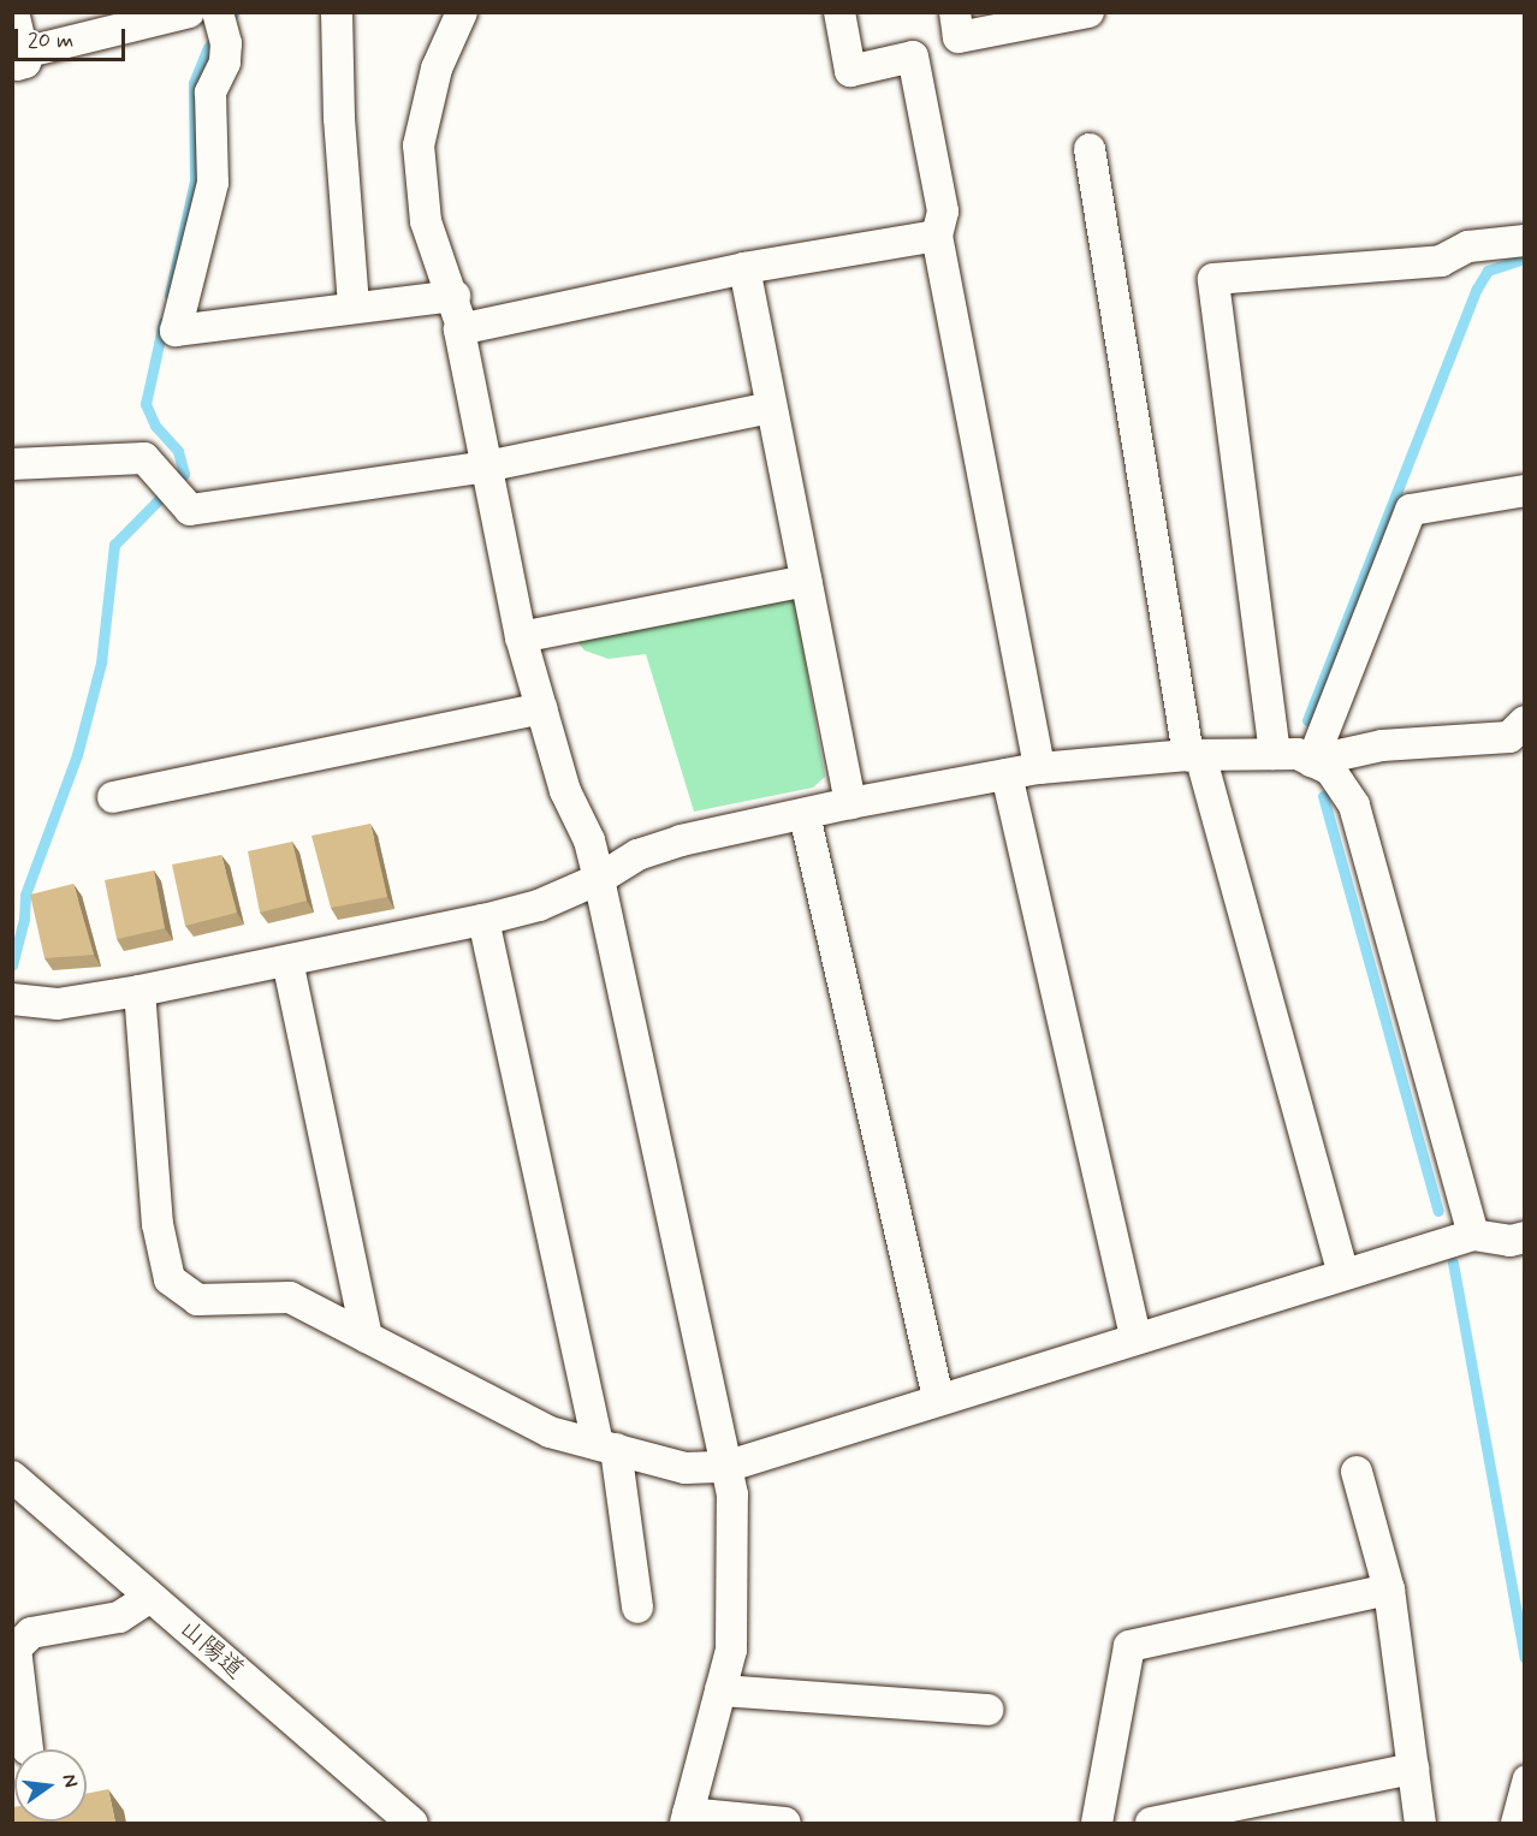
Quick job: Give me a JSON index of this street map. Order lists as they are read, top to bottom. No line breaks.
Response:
{"streets":{"street":["山陽道"]},"scale_bar":"20 m","north":"right"}
